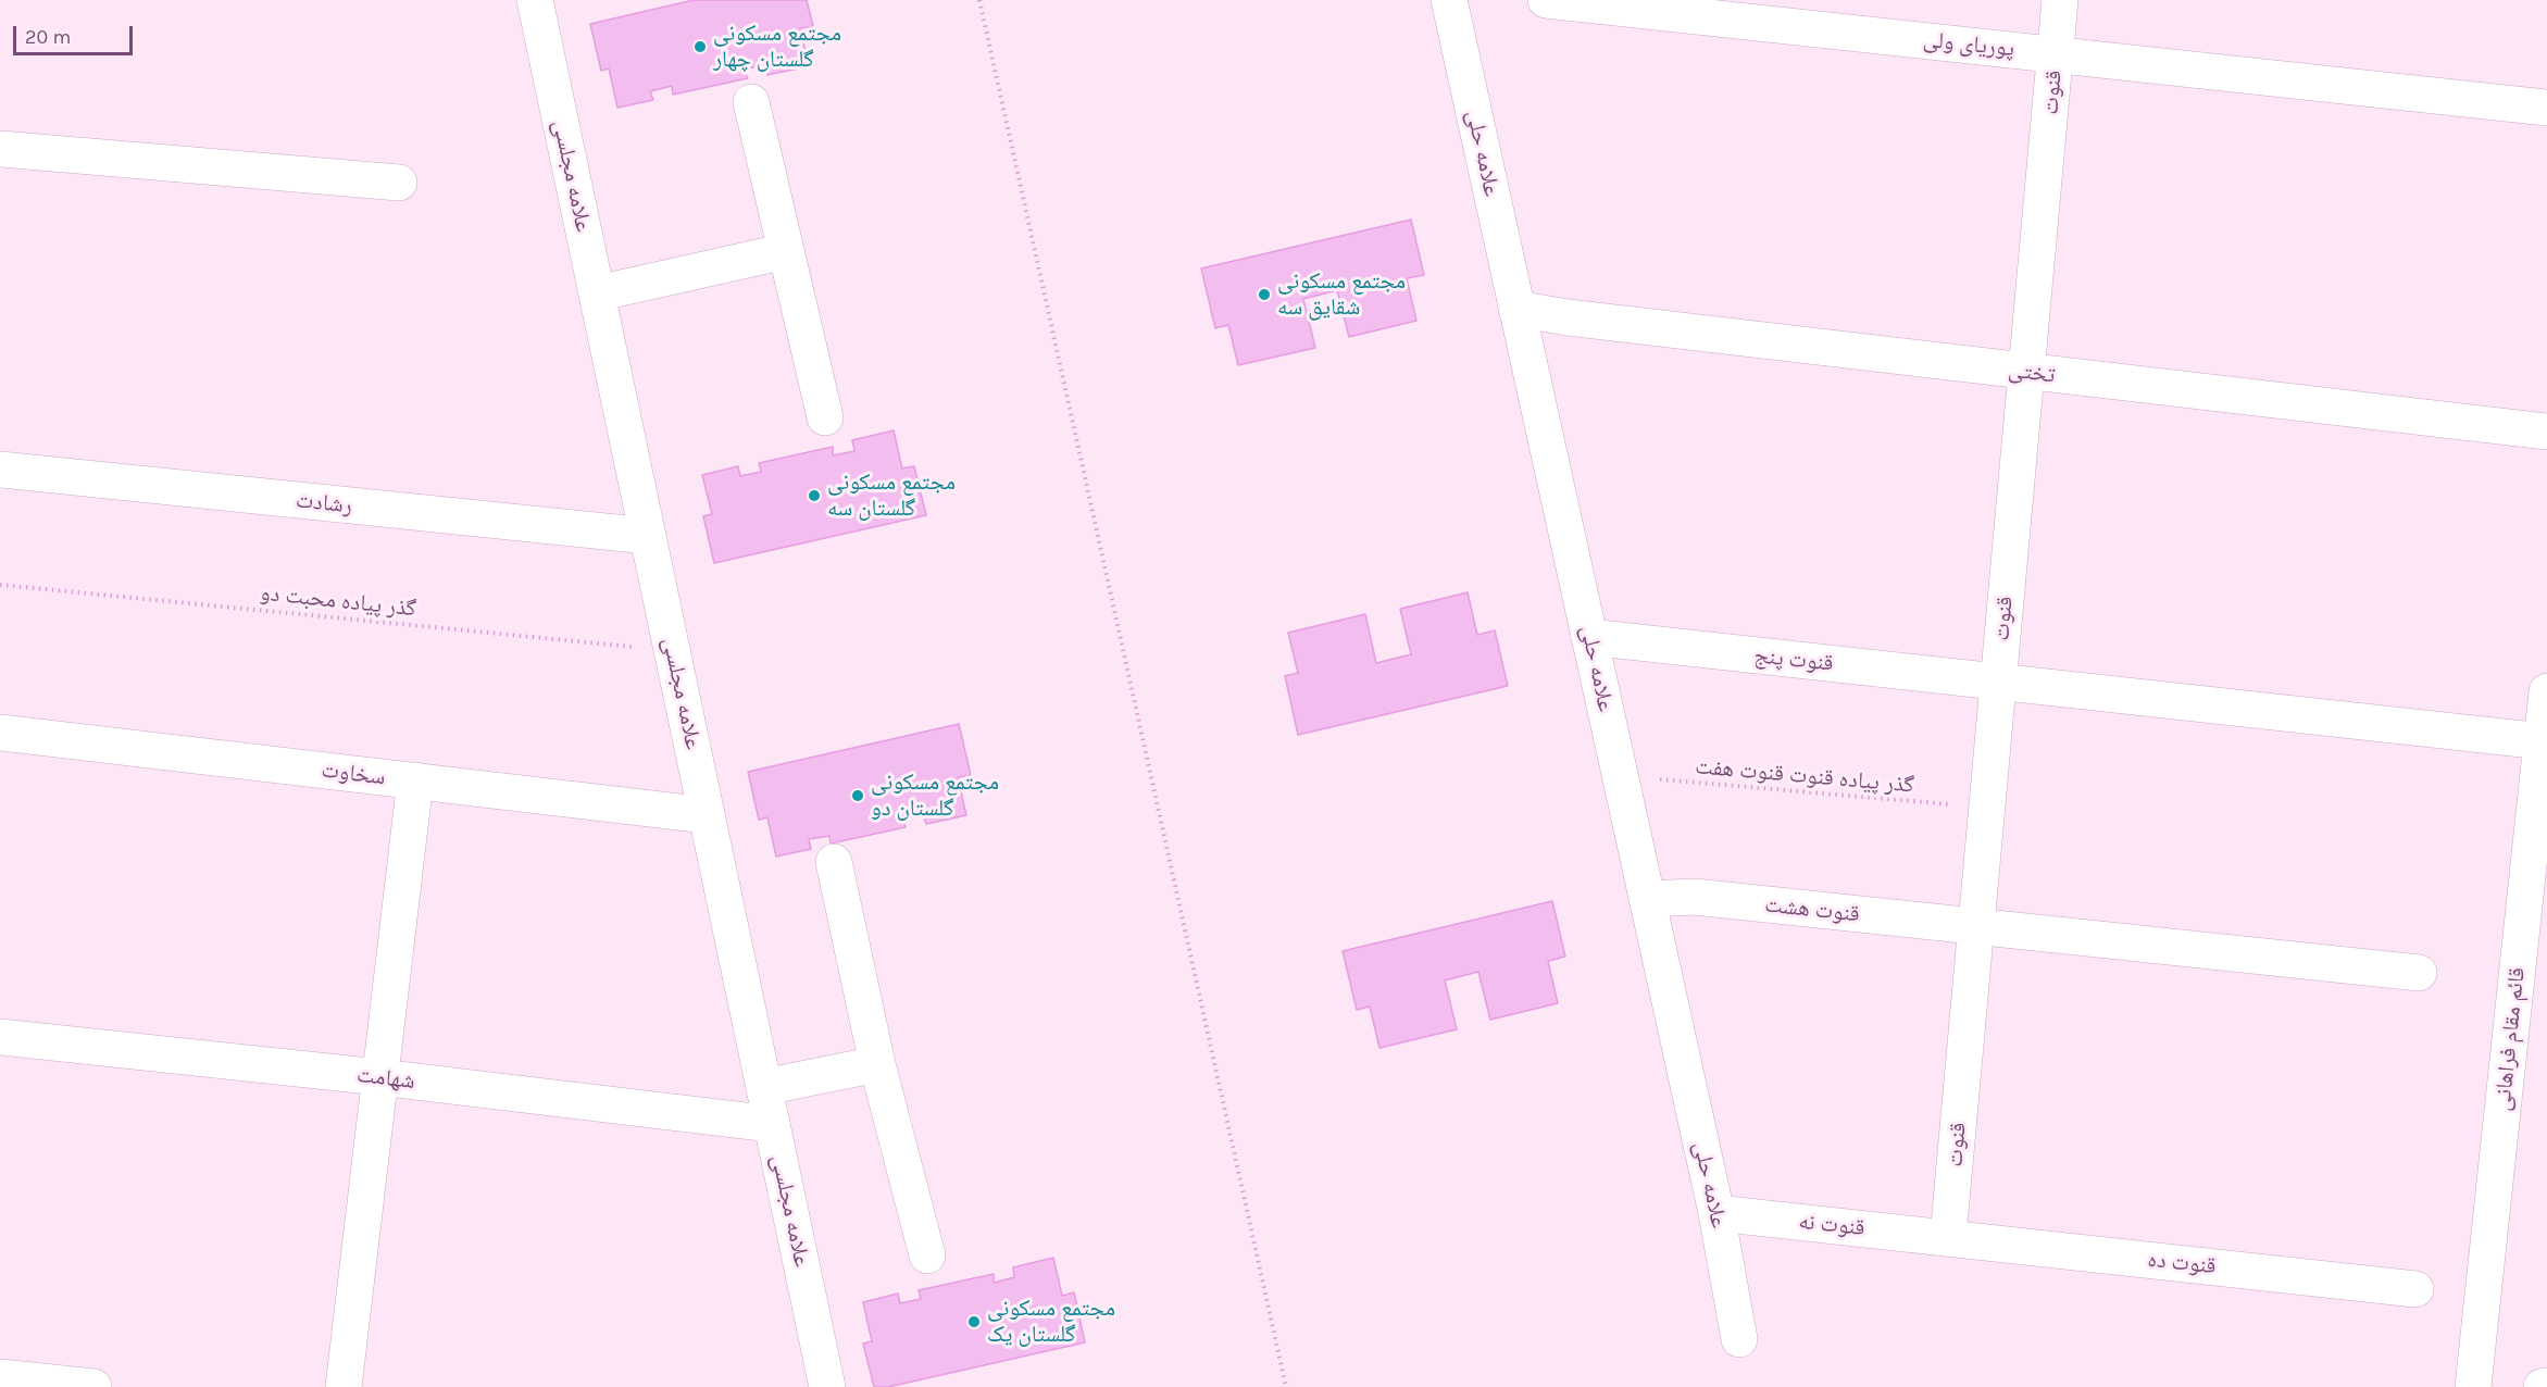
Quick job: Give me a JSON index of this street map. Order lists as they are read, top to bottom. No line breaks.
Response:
{"streets":{"street":["پوریای ولی","قنوت","علامه حلی","علامه مجلسی","تختی","رشادت","قنوت پنج","سخاوت","قنوت هشت","قائم مقام فراهانی","شهامت","قنوت نه","قنوت ده"],"path":["گذر پیاده محبت دو","گذر پیاده قنوت قنوت هفت"]},"crossings":[["پوریای ولی","قنوت"],["قنوت","تختی"],["قنوت","قنوت پنج"],["قنوت","گذر پیاده قنوت قنوت هفت"],["قنوت","قنوت هشت"],["قنوت","قنوت نه"],["قنوت","قنوت ده"],["علامه حلی","تختی"],["علامه حلی","قنوت پنج"],["علامه حلی","گذر پیاده قنوت قنوت هفت"],["علامه حلی","قنوت هشت"],["علامه حلی","قنوت نه"],["علامه مجلسی","رشادت"],["علامه مجلسی","گذر پیاده محبت دو"],["علامه مجلسی","سخاوت"],["علامه مجلسی","شهامت"],["قنوت پنج","قائم مقام فراهانی"],["قنوت نه","قنوت ده"]],"places":["مجتمع مسکونی گلستان چهار","مجتمع مسکونی شقایق سه","مجتمع مسکونی گلستان سه","مجتمع مسکونی گلستان دو","مجتمع مسکونی گلستان یک"],"scale_bar":"20 m"}
